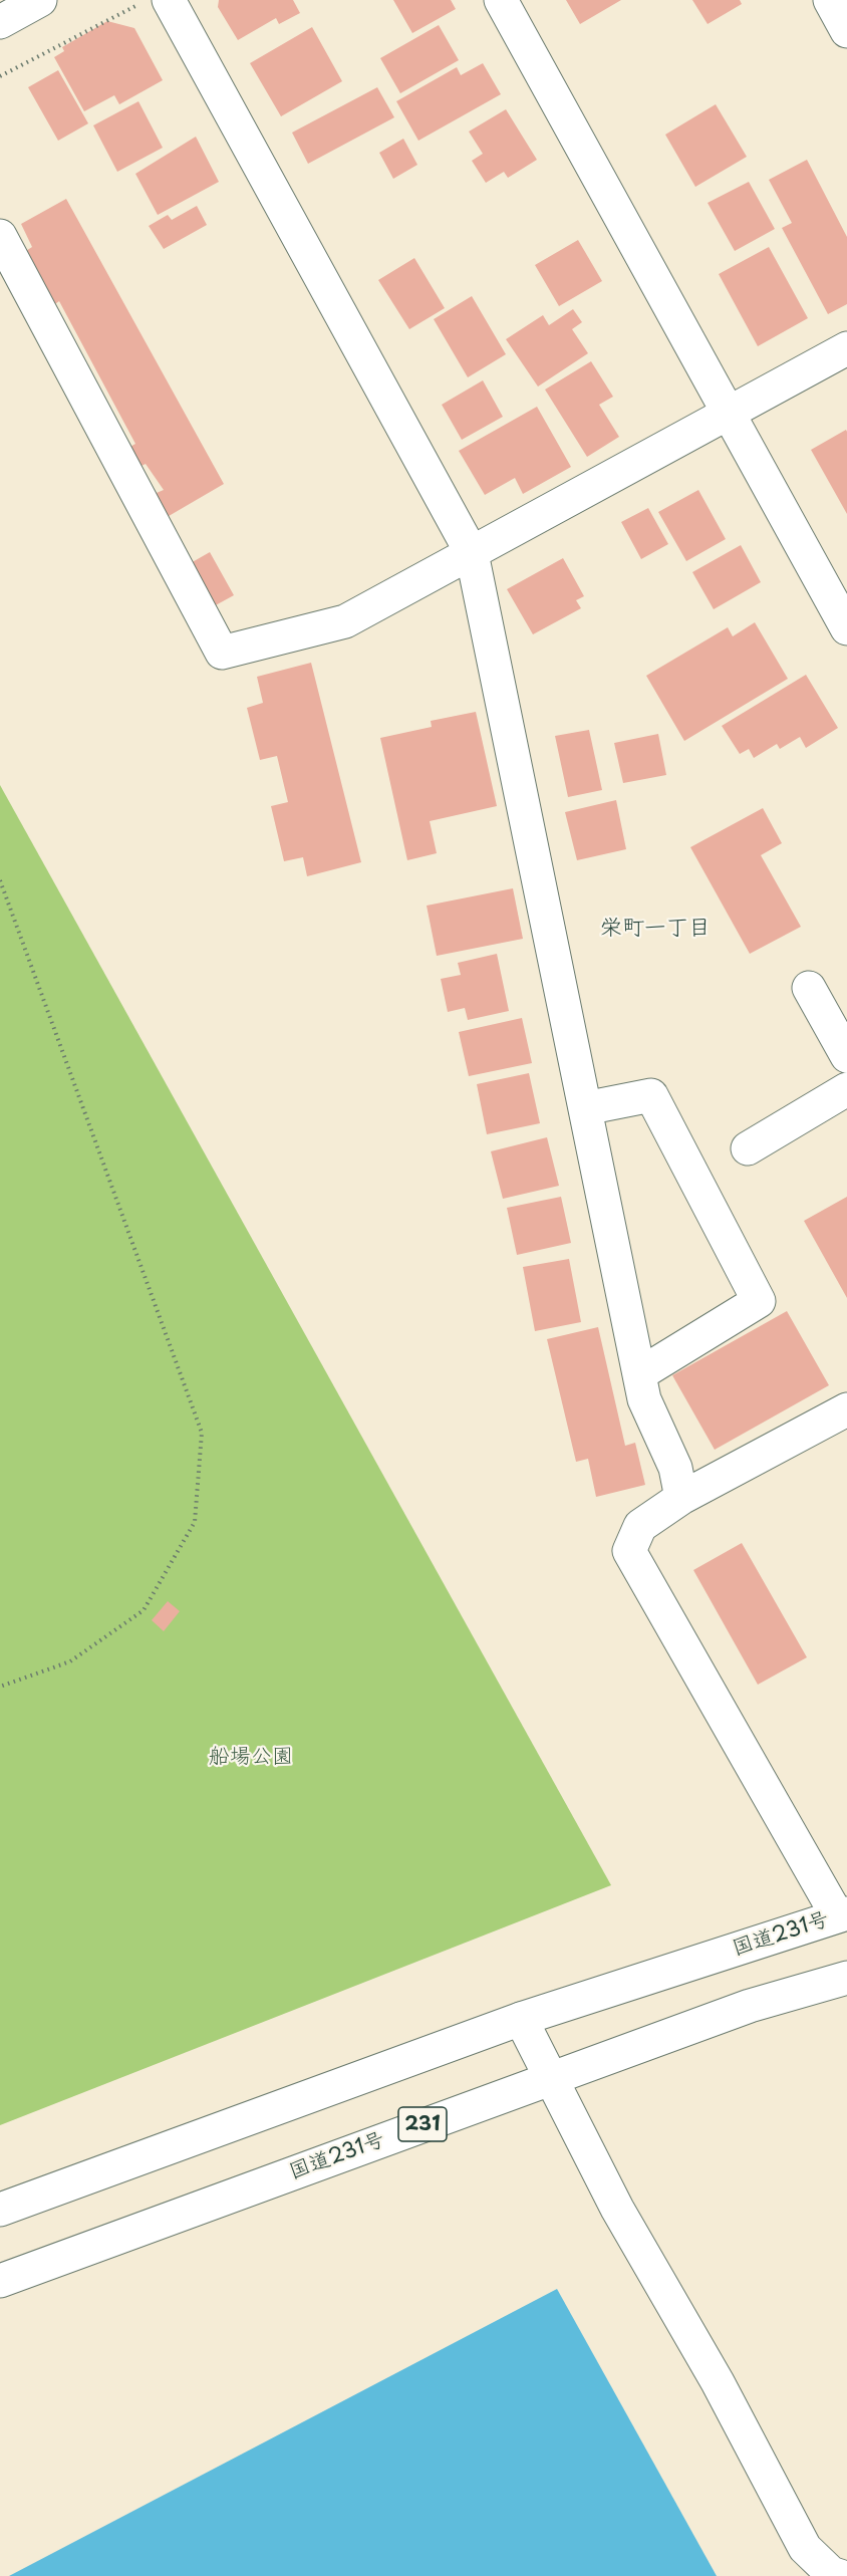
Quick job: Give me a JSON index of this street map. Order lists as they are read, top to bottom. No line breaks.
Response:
{"streets":{"main road":["国道231号","231"]},"districts":["栄町一丁目"],"parks":["船場公園"]}
